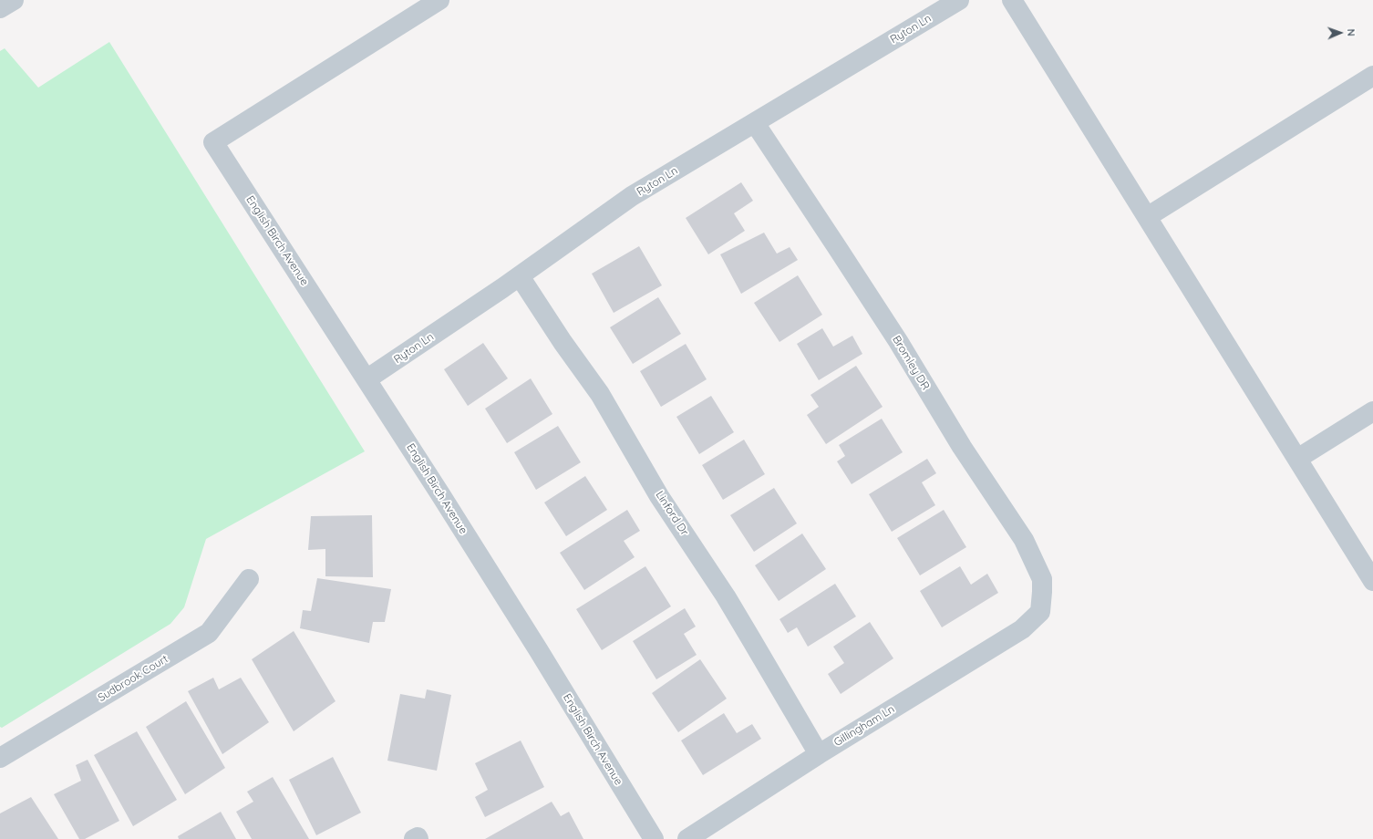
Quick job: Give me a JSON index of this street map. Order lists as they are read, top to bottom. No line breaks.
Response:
{"streets":{"street":["Ryton Ln","English Birch Avenue","Bromley DR","Linford Dr","Sudbrook Court","Gillingham Ln"]},"crossings":[["Ryton Ln","English Birch Avenue"],["Ryton Ln","Bromley DR"],["Ryton Ln","Linford Dr"],["Bromley DR","Gillingham Ln"],["Linford Dr","Gillingham Ln"]],"north":"right"}
